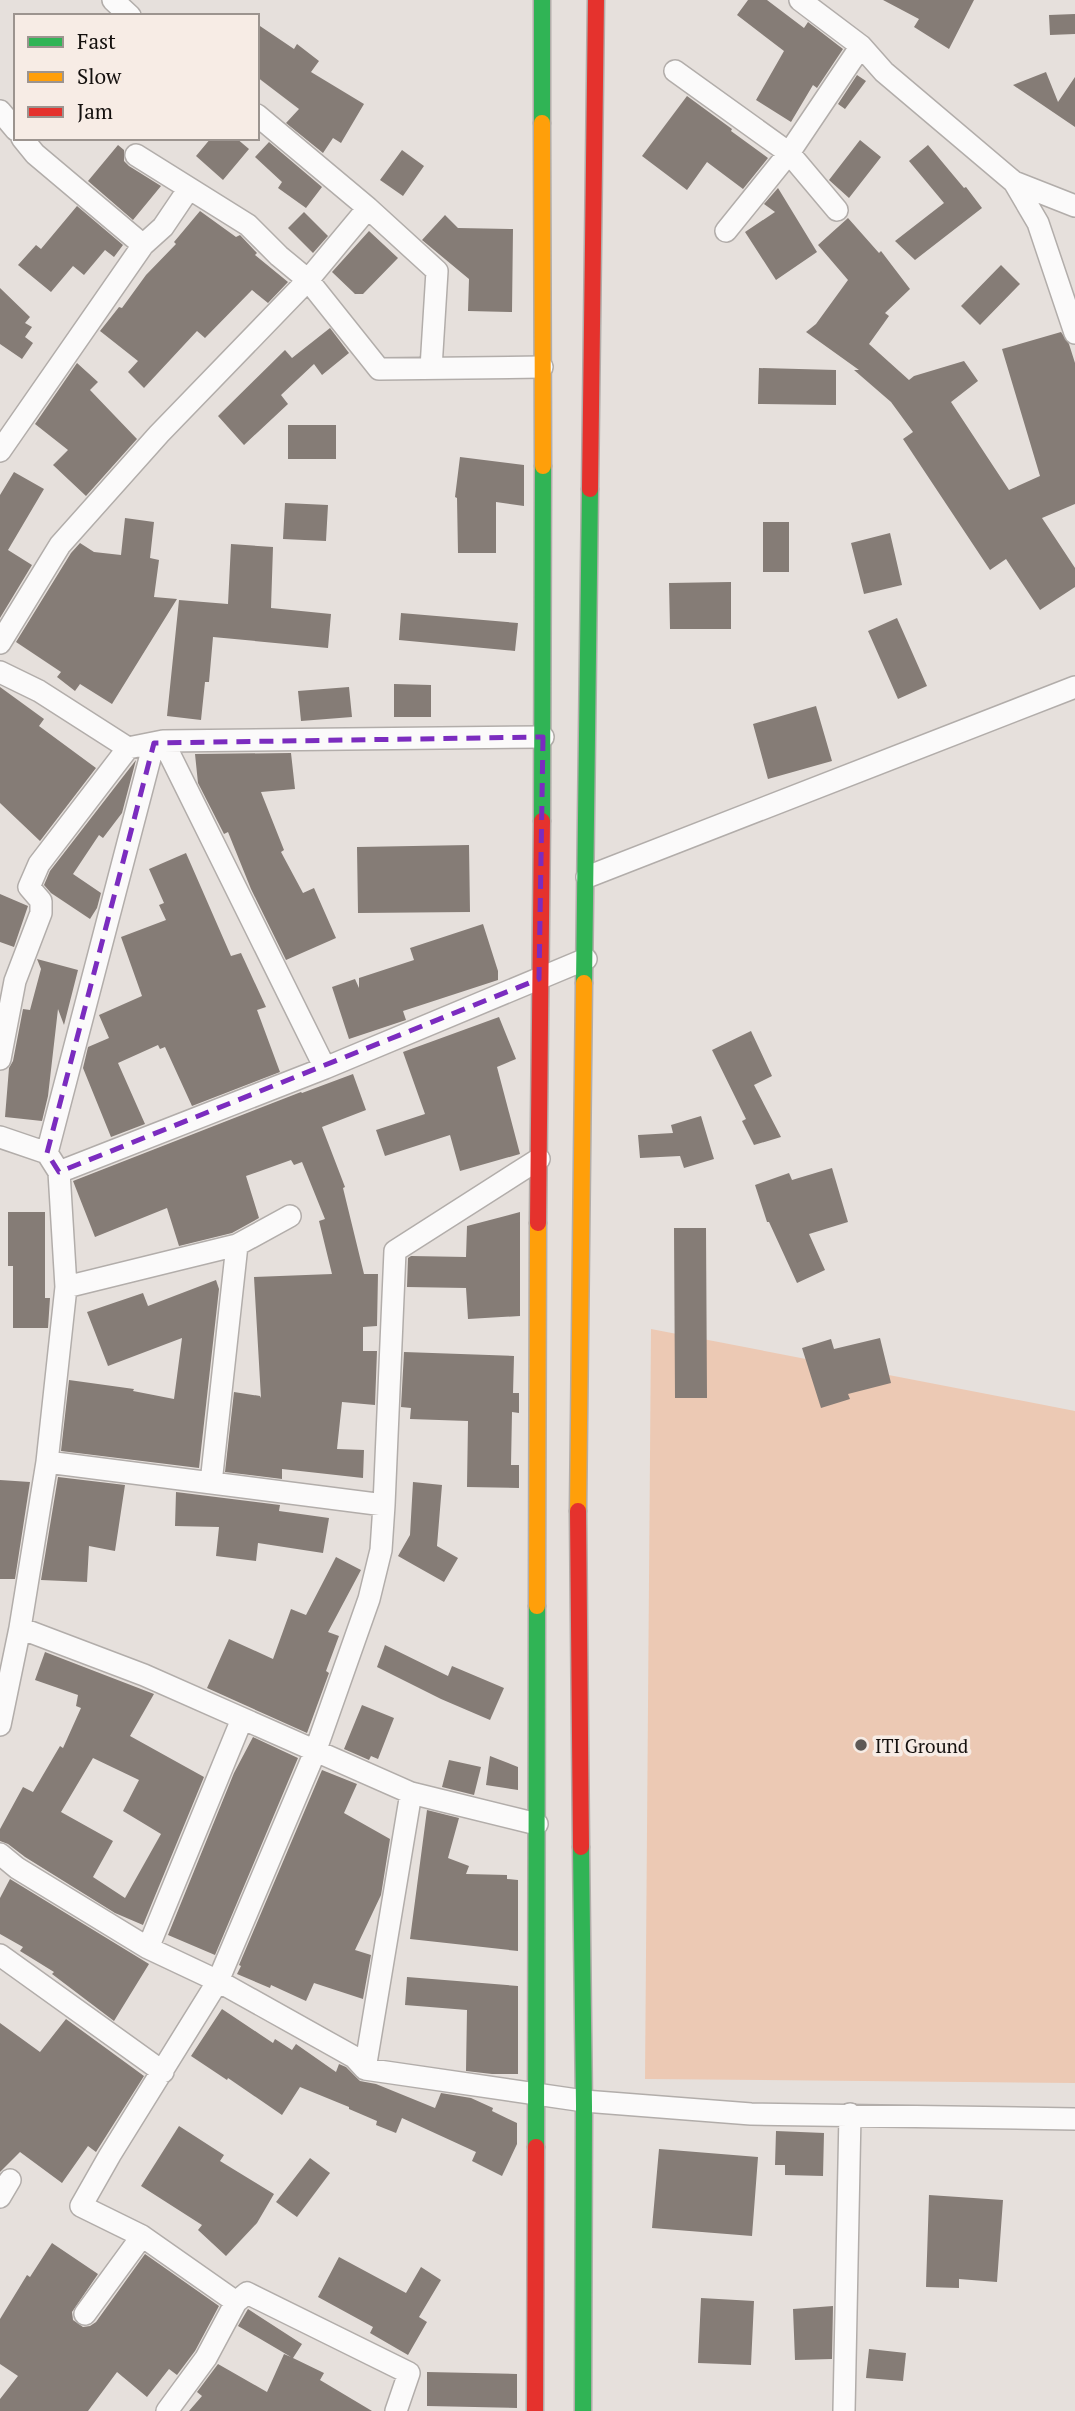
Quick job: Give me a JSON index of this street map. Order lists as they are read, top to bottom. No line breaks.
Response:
{"places":["ITI Ground"],"legend":["Fast","Slow","Jam"]}
